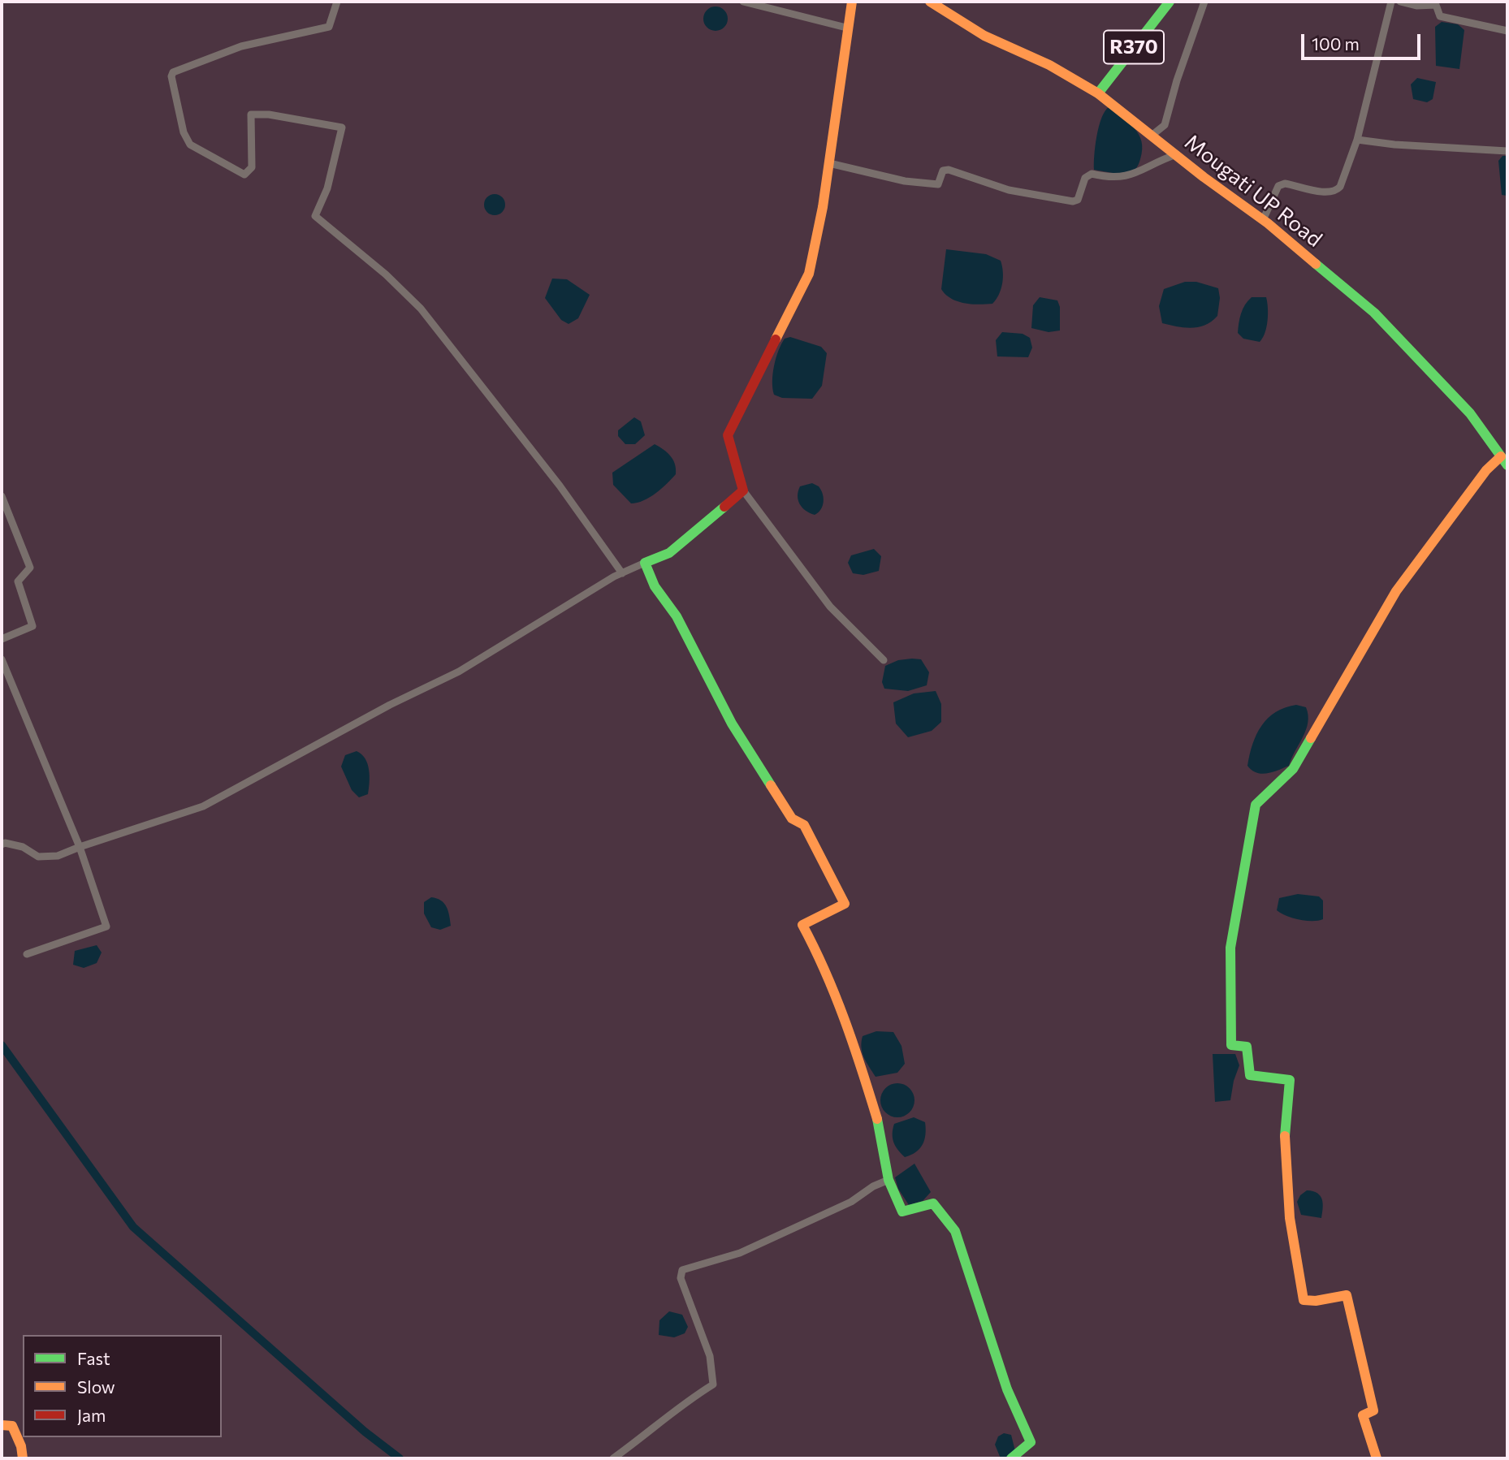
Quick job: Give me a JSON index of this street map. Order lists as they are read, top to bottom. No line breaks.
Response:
{"streets":{"street":["R370","Mougati UP Road"]},"crossings":[["R370","Mougati UP Road"]],"legend":["Fast","Slow","Jam"],"scale_bar":"100 m"}
